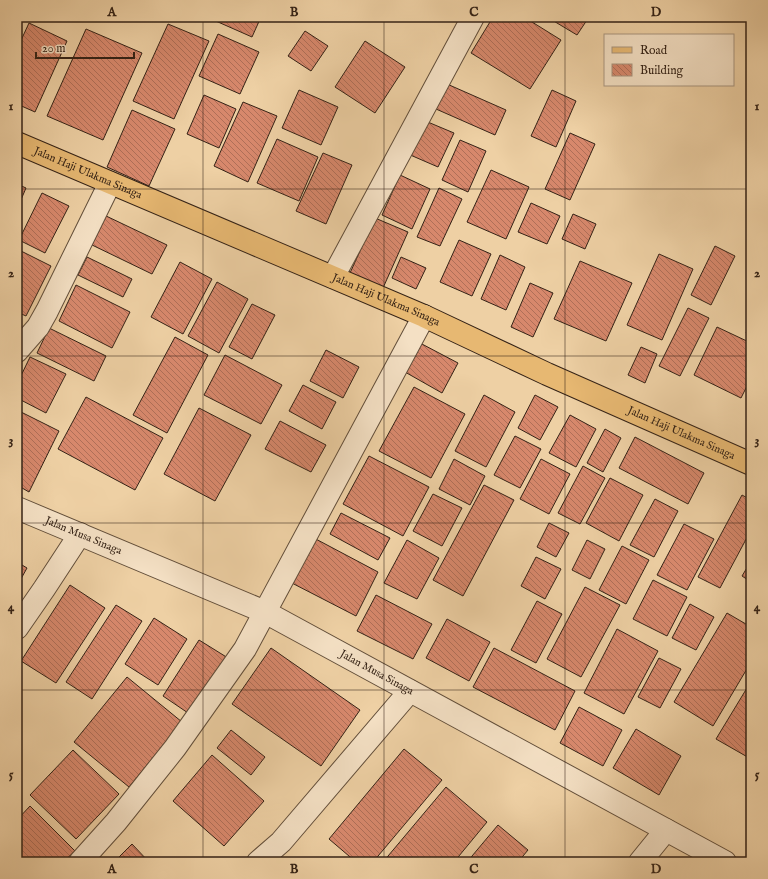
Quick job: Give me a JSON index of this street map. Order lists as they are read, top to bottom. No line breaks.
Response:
{"streets":{"main road":["Jalan Haji Ulakma Sinaga"],"street":["Jalan Musa Sinaga"]},"legend":["Road","Building"],"scale_bar":"20 m","grid":{"columns":["A","B","C","D"],"rows":["1","2","3","4","5"]}}
